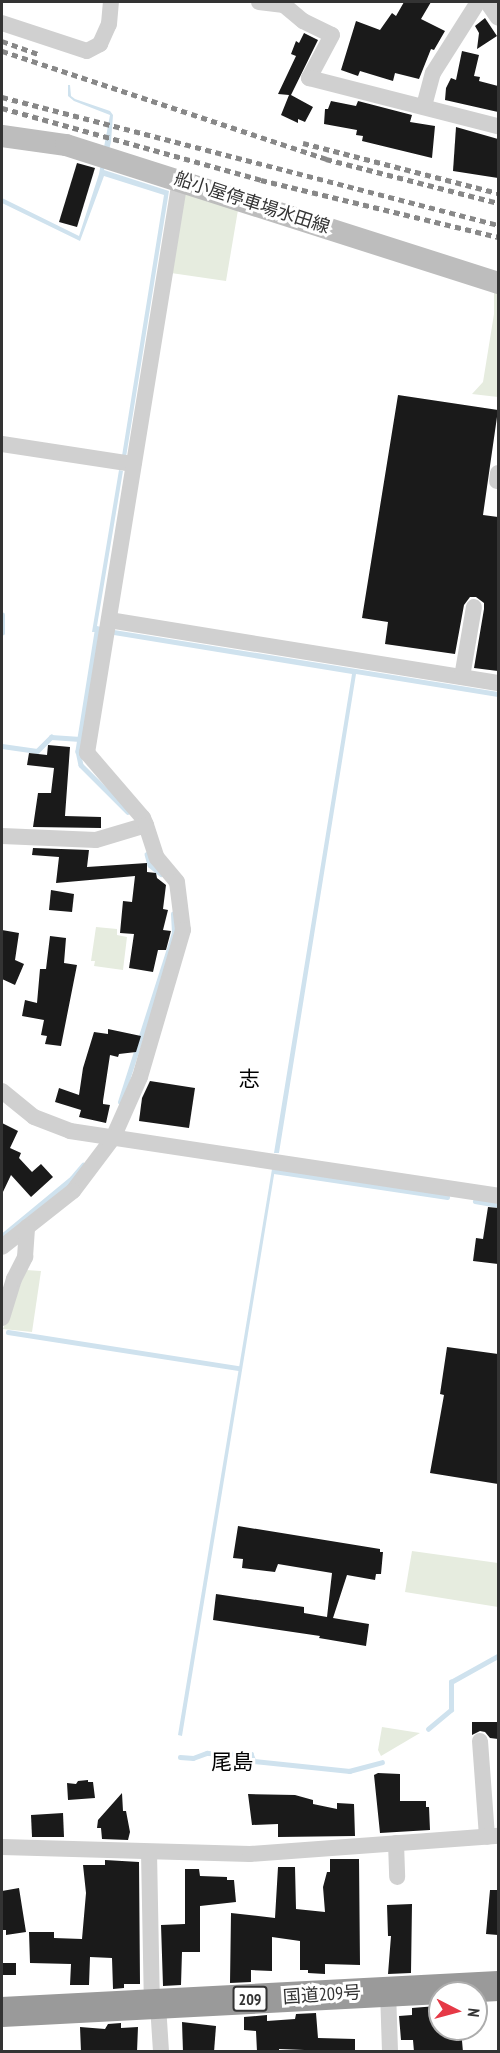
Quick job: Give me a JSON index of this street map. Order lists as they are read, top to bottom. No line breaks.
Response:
{"streets":{"highway":["国道209号","209"],"main road":["船小屋停車場水田線"]},"districts":["志","尾島"],"north":"right"}
